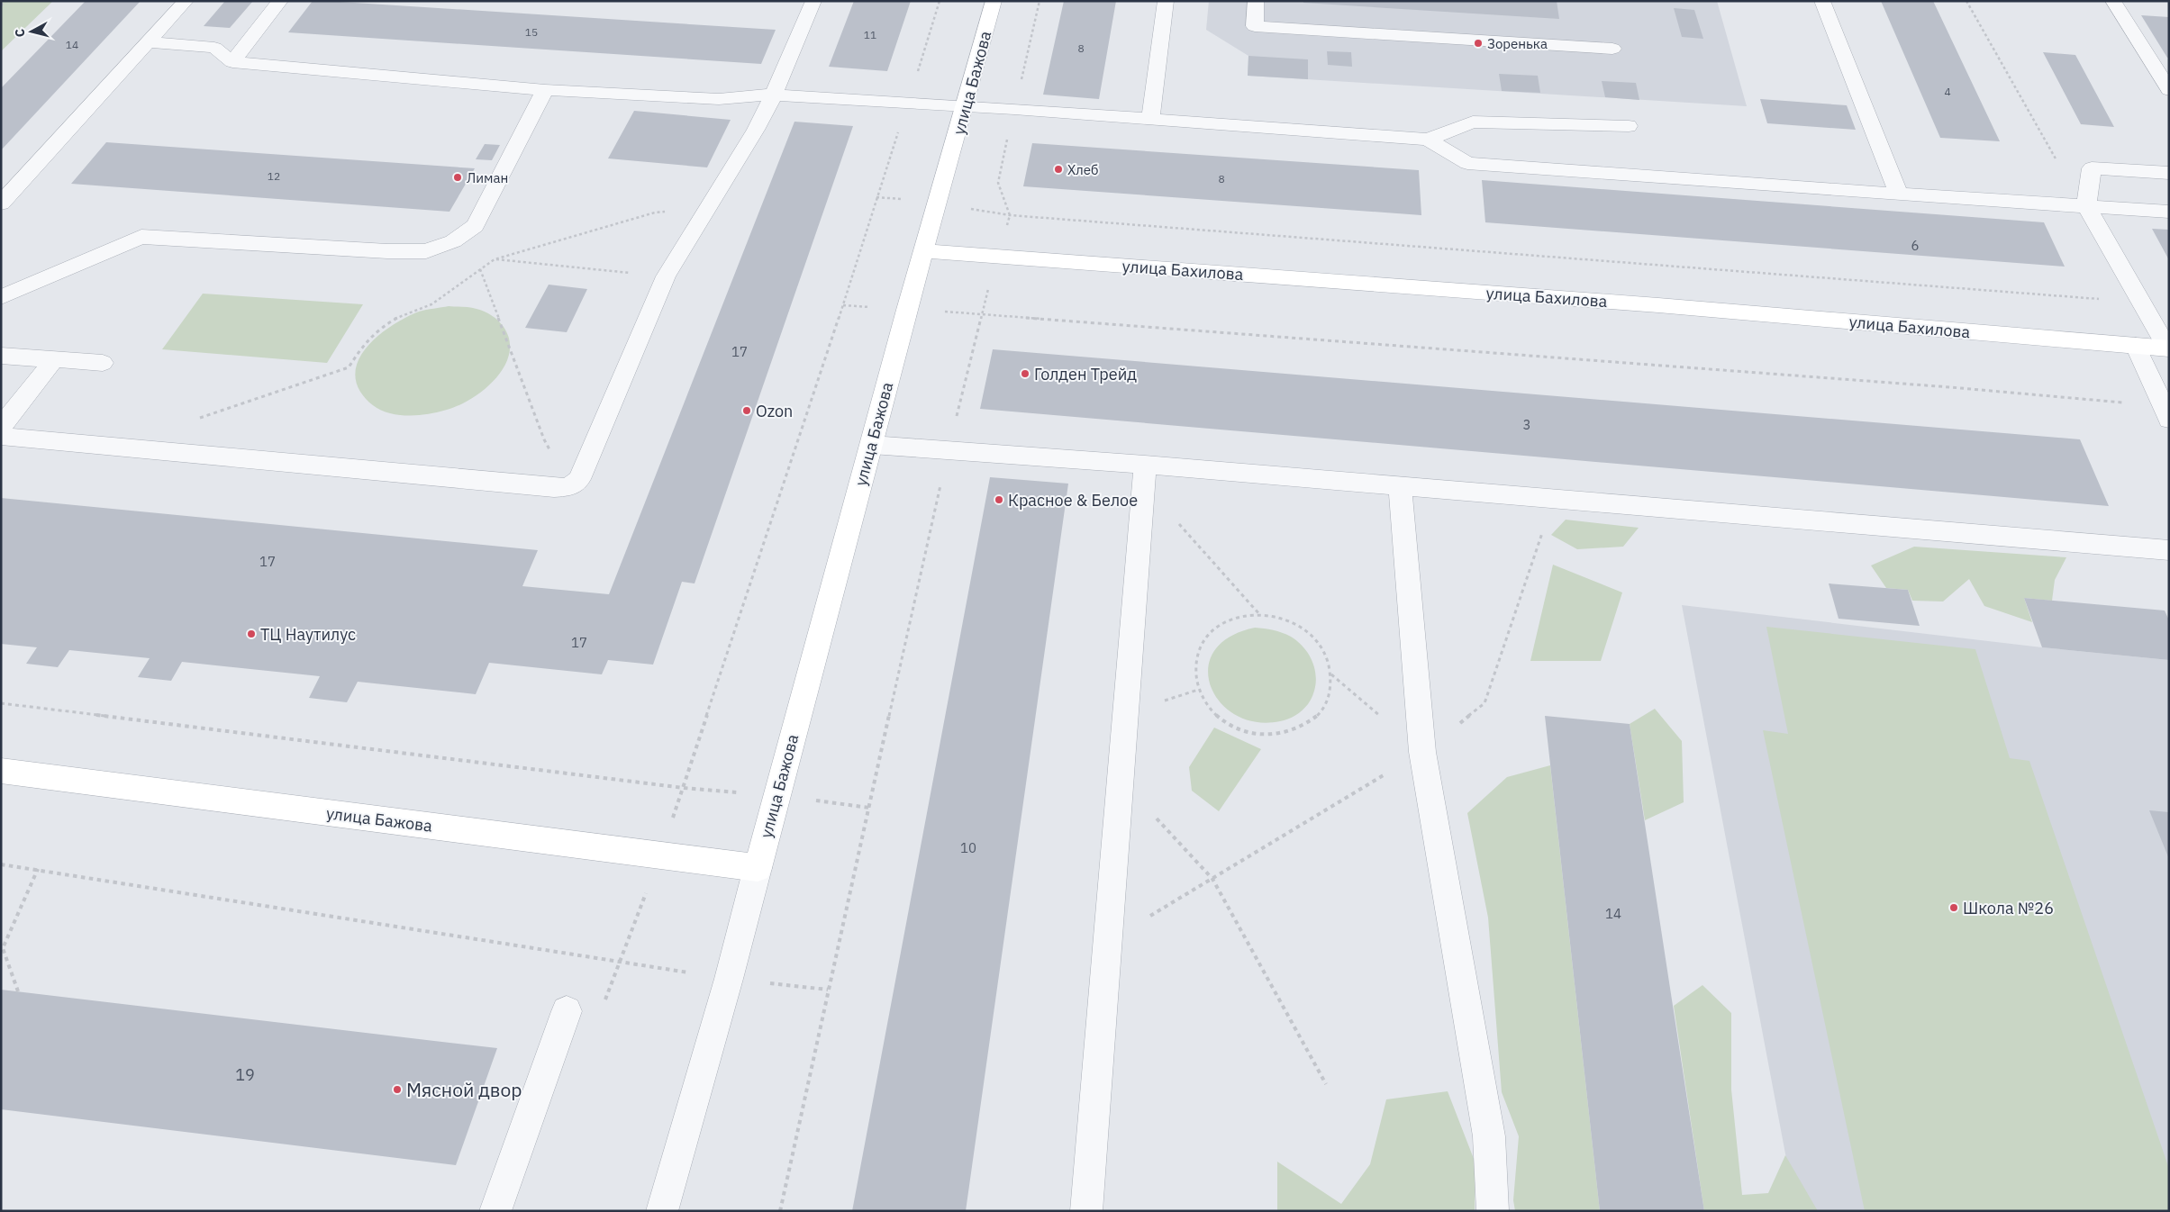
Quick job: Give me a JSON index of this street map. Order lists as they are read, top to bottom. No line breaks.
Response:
{"streets":{"street":["улица Бажова","улица Бахилова"]},"crossings":[["улица Бажова","улица Бахилова"]],"places":["Зоренька","Хлеб","Лиман","Голден Трейд","Ozon","Красное & Белое","ТЦ Наутилус","Школа №26","Мясной двор"],"house_numbers":["15","11","14","8","4","12","8","6","17","3","17","17","10","14","19"],"north":"left"}
